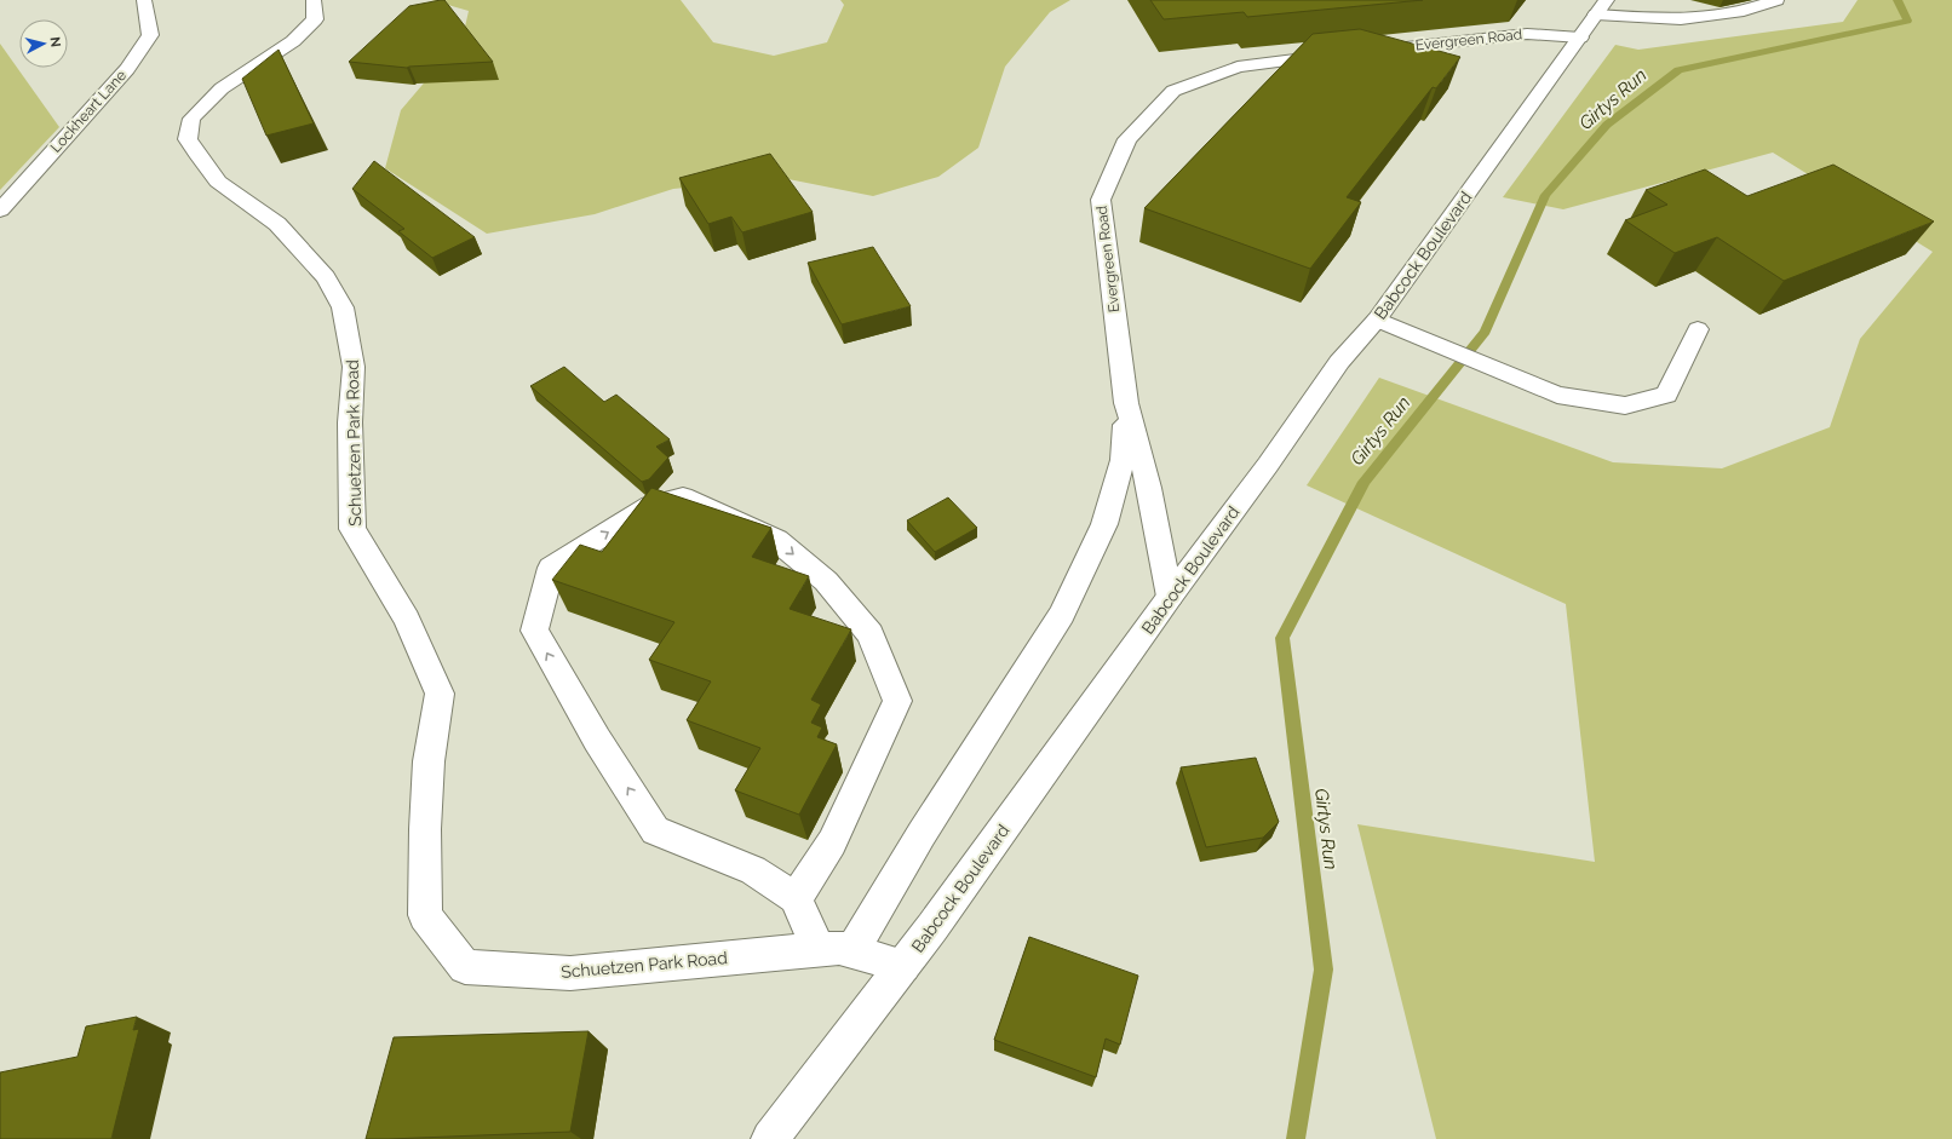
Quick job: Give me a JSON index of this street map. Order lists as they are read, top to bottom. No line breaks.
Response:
{"streets":{"street":["Evergreen Road","Lockheart Lane","Babcock Boulevard","Schuetzen Park Road"]},"crossings":[["Evergreen Road","Babcock Boulevard"],["Babcock Boulevard","Schuetzen Park Road"]],"water":["Girtys Run"],"north":"right"}
